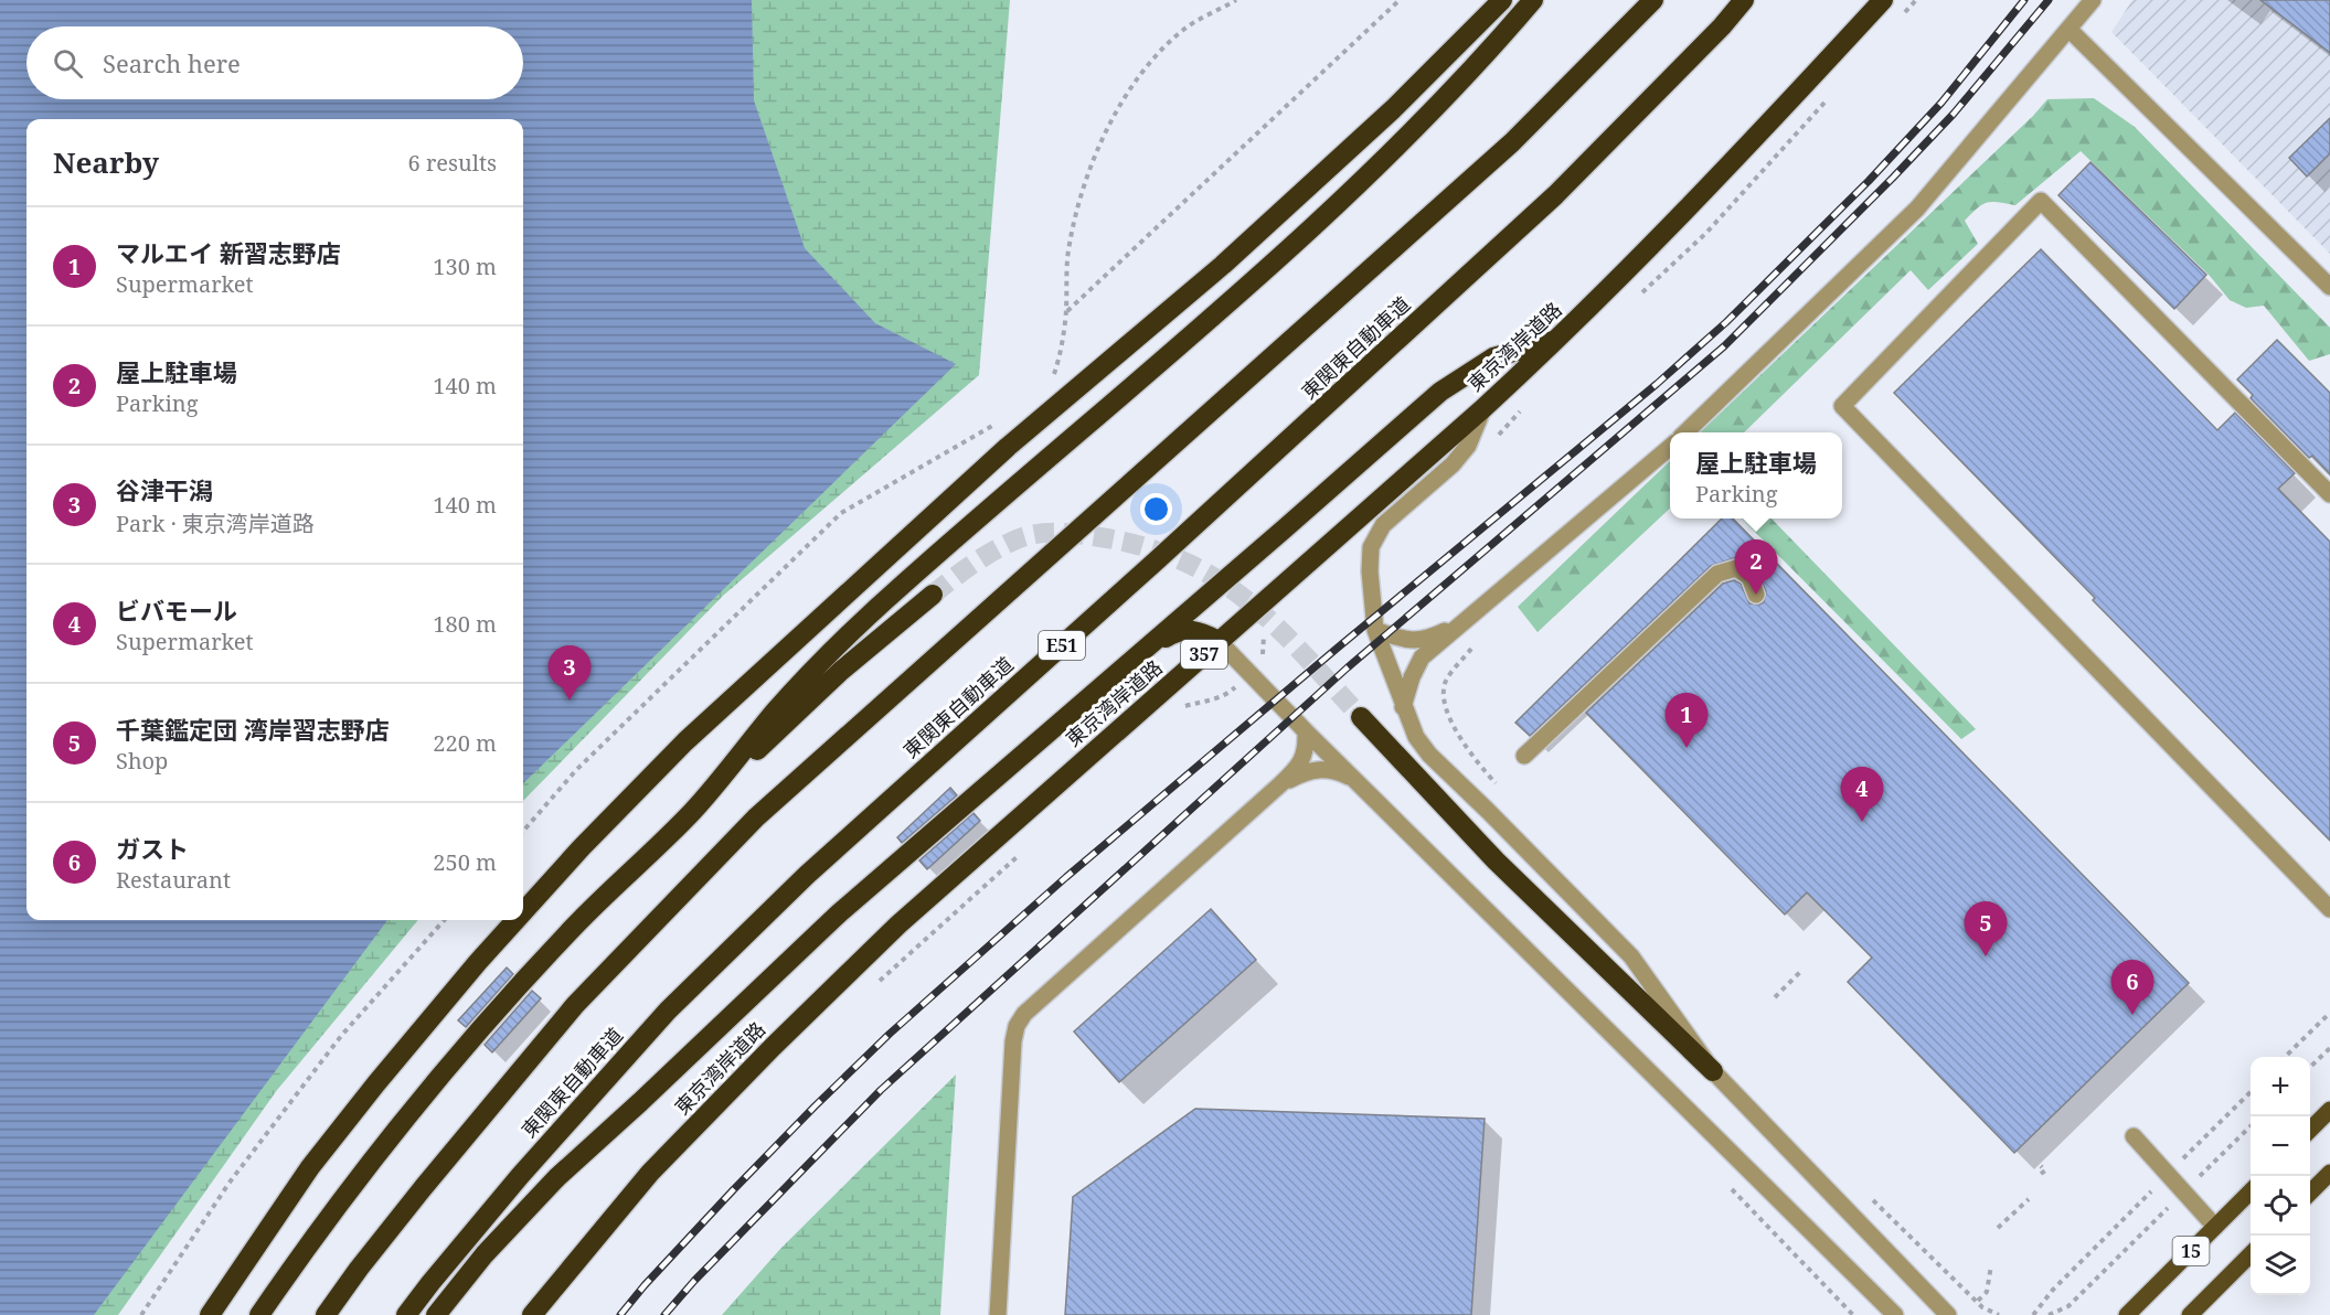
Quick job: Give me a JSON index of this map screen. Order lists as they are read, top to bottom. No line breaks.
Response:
{"streets":{"highway":["東京湾岸道路","東関東自動車道","E51","357"],"main road":["15"]},"page":{"search":"Search here","heading":["Nearby","6 results"],"list":[{"mark":"1","name":"マルエイ 新習志野店","note":"Supermarket","value":"130 m"},{"mark":"2","name":"屋上駐車場","note":"Parking","value":"140 m"},{"mark":"3","name":"谷津干潟","note":"Park · 東京湾岸道路","value":"140 m"},{"mark":"4","name":"ビバモール","note":"Supermarket","value":"180 m"},{"mark":"5","name":"千葉鑑定団 湾岸習志野店","note":"Shop","value":"220 m"},{"mark":"6","name":"ガスト","note":"Restaurant","value":"250 m"}],"popup":["屋上駐車場","Parking"],"pins":["2","3","1","4","5","6"],"map_buttons":["+","−"]}}
